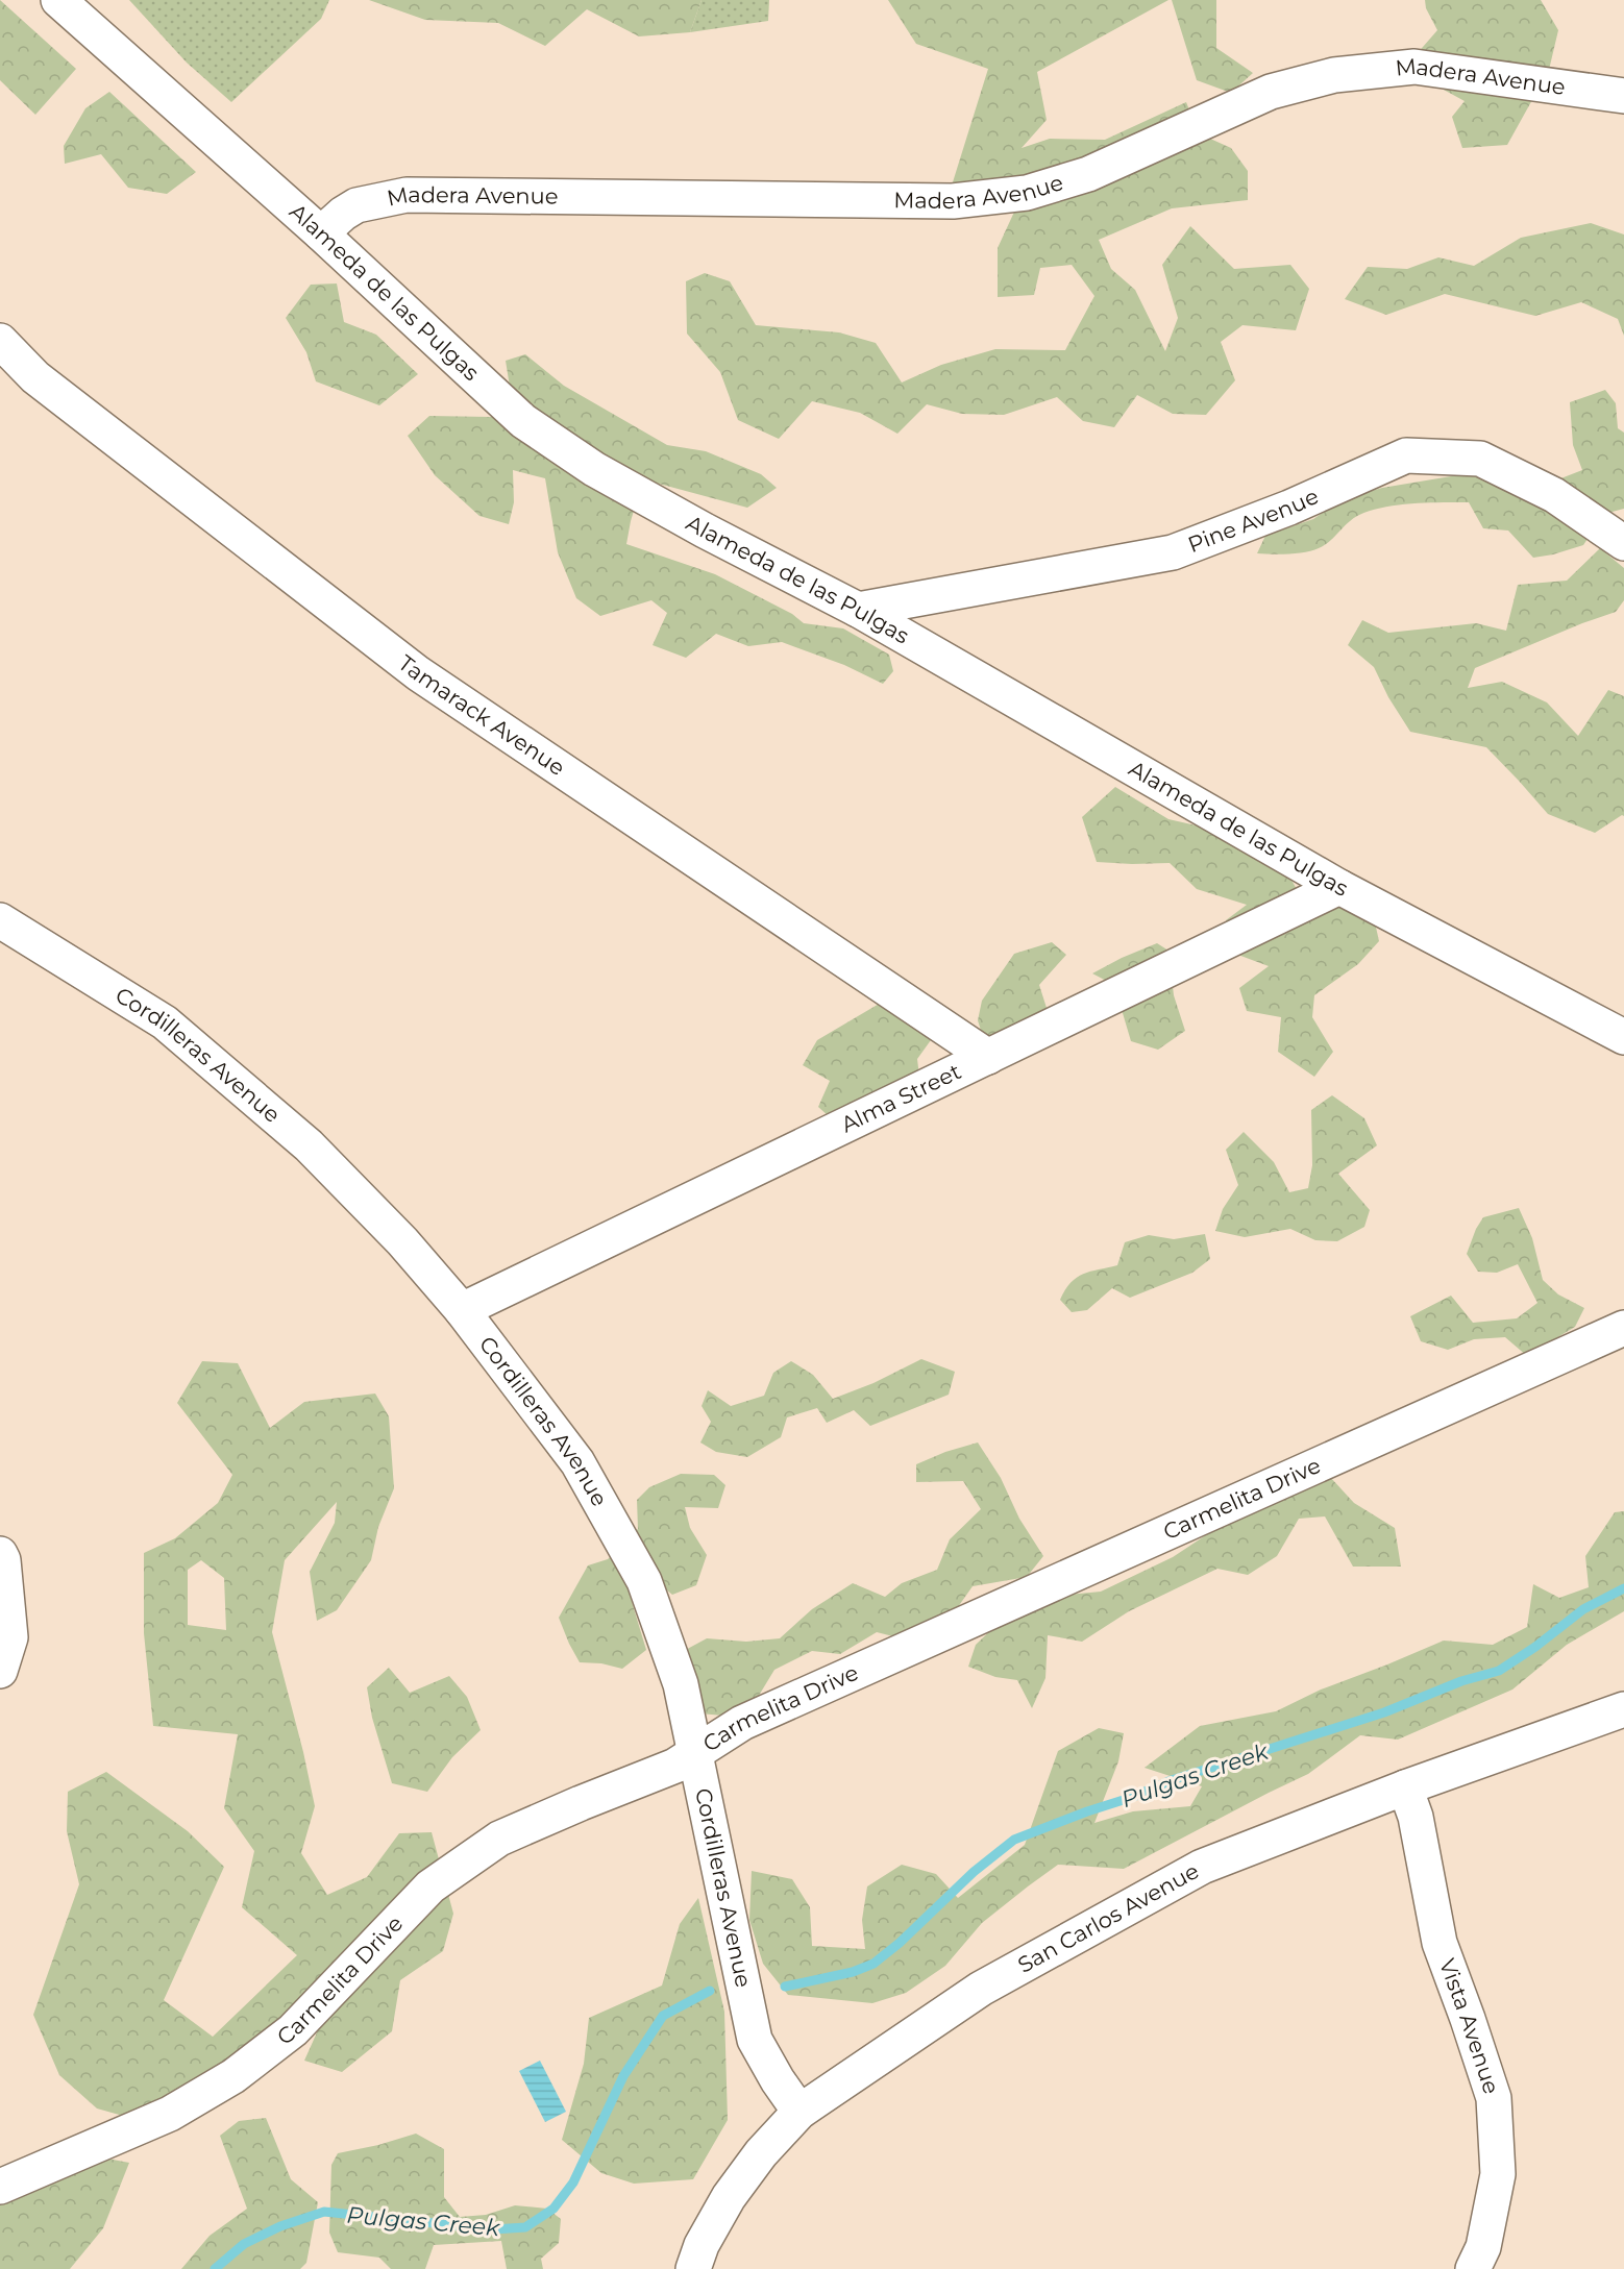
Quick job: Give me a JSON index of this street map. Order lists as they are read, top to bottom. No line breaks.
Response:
{"streets":{"street":["Madera Avenue","Alameda de las Pulgas","Pine Avenue","Tamarack Avenue","Cordilleras Avenue","Alma Street","Carmelita Drive","San Carlos Avenue","Vista Avenue"]},"crossings":[["Madera Avenue","Alameda de las Pulgas"],["Alameda de las Pulgas","Pine Avenue"],["Alameda de las Pulgas","Alma Street"],["Tamarack Avenue","Alma Street"],["Cordilleras Avenue","Alma Street"],["Cordilleras Avenue","Carmelita Drive"],["Cordilleras Avenue","San Carlos Avenue"],["San Carlos Avenue","Vista Avenue"]],"water":["Pulgas Creek"]}
